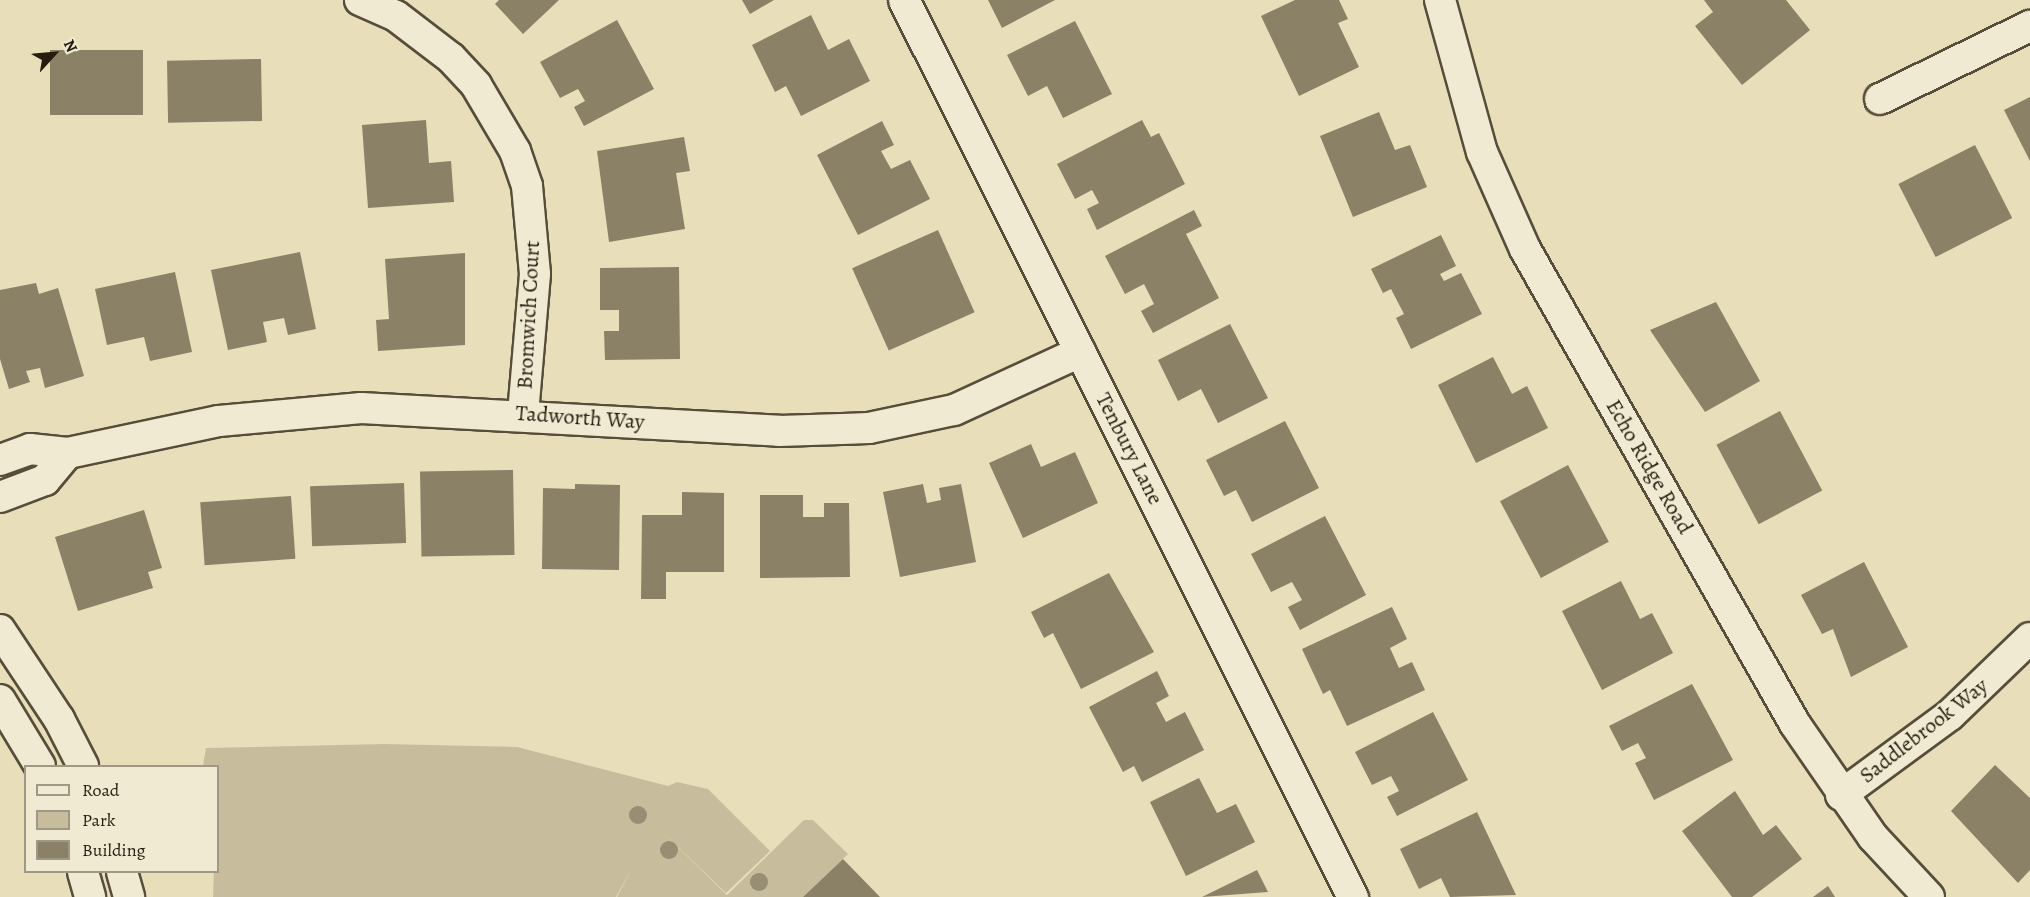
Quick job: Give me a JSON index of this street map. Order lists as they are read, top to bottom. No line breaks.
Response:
{"streets":{"street":["Bromwich Court","Tadworth Way","Tenbury Lane","Echo Ridge Road","Saddlebrook Way"]},"crossings":[["Bromwich Court","Tadworth Way"],["Tadworth Way","Tenbury Lane"],["Echo Ridge Road","Saddlebrook Way"]],"legend":["Road","Park","Building"],"north":"top right"}
